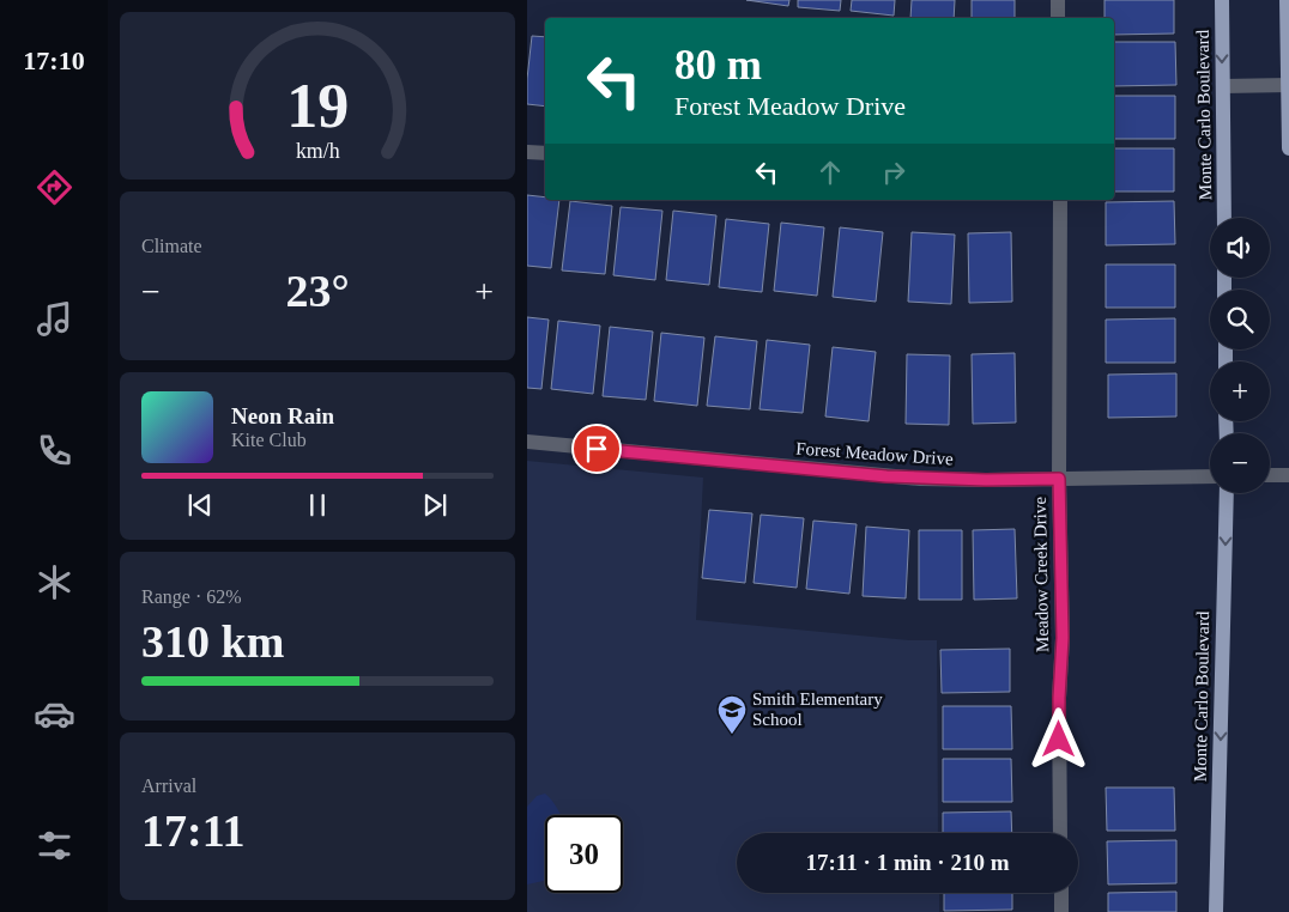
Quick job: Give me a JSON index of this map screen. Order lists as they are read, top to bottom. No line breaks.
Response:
{"streets":{"main road":["Monte Carlo Boulevard"],"street":["Forest Meadow Drive","Meadow Creek Drive"]},"crossings":[["Forest Meadow Drive","Meadow Creek Drive"]],"one_way":["Monte Carlo Boulevard"],"places":{"school or university":["Smith Elementary School"]},"page":{"tabs":"17:10","turn":["80 m","Forest Meadow Drive"],"tile":["Climate",["Range · 62%","310 km"],["Arrival","17:11"]],"map_buttons":["+","−"],"heat":["−","23°","+"],"song":["Neon Rain","Kite Club"],"limit":"30","trip":"17:11 · 1 min · 210 m","gauge":["19","km/h"]}}
